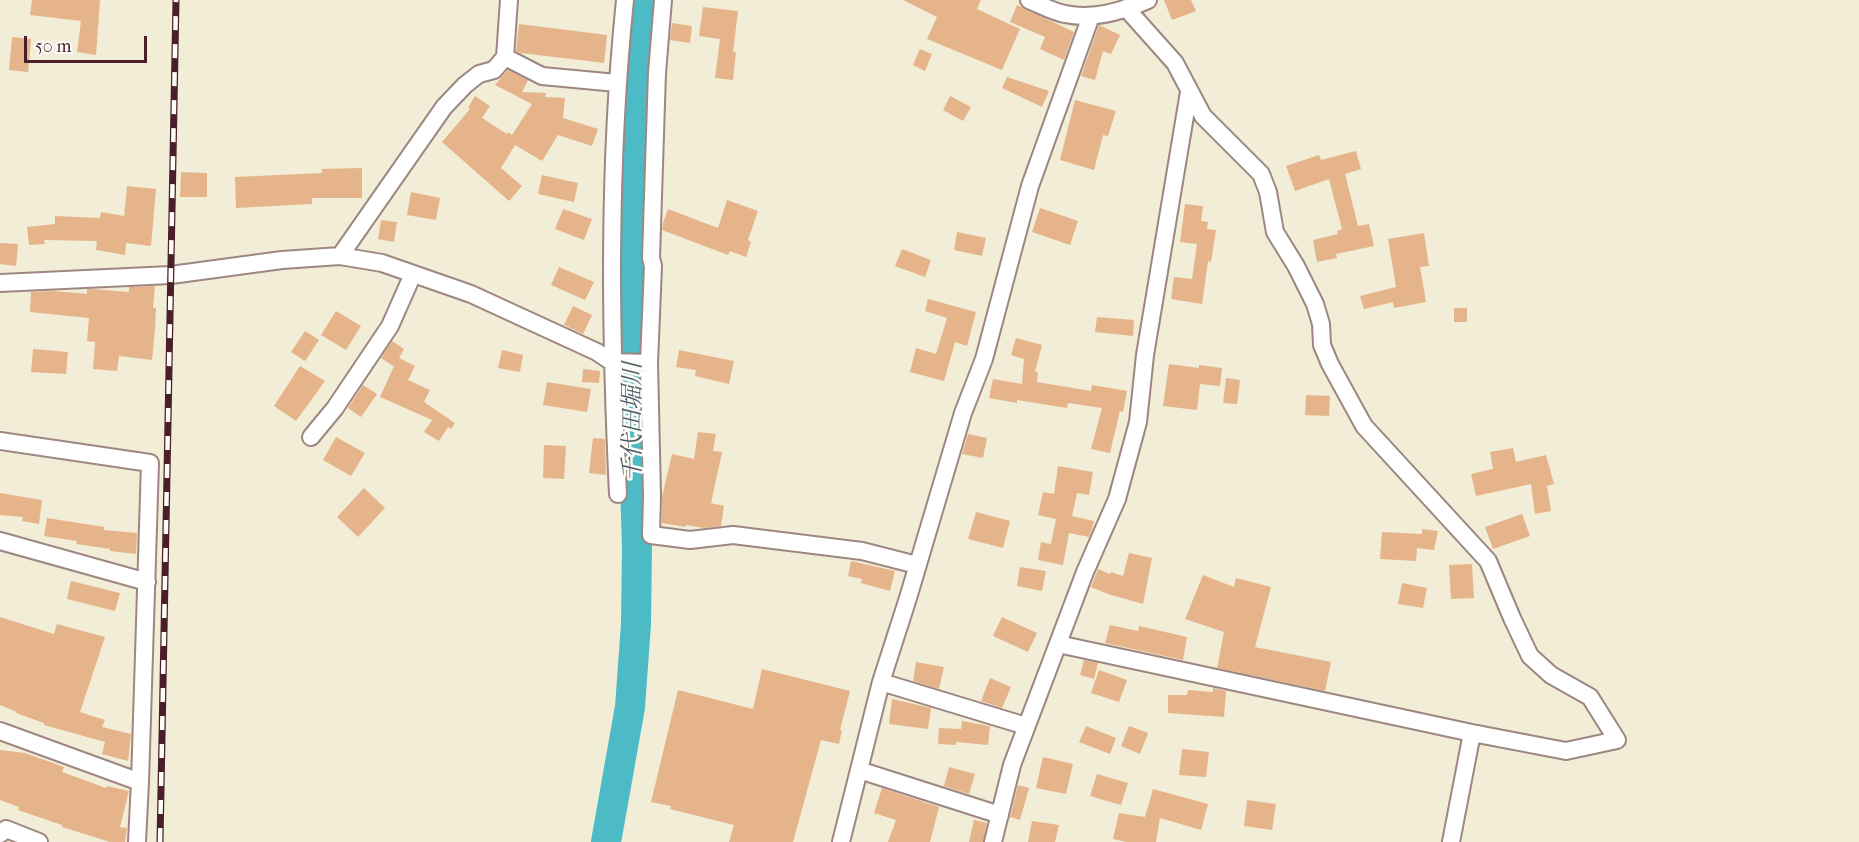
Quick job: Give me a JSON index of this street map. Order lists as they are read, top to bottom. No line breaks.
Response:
{"water":["千代田堀川"],"scale_bar":"50 m"}
